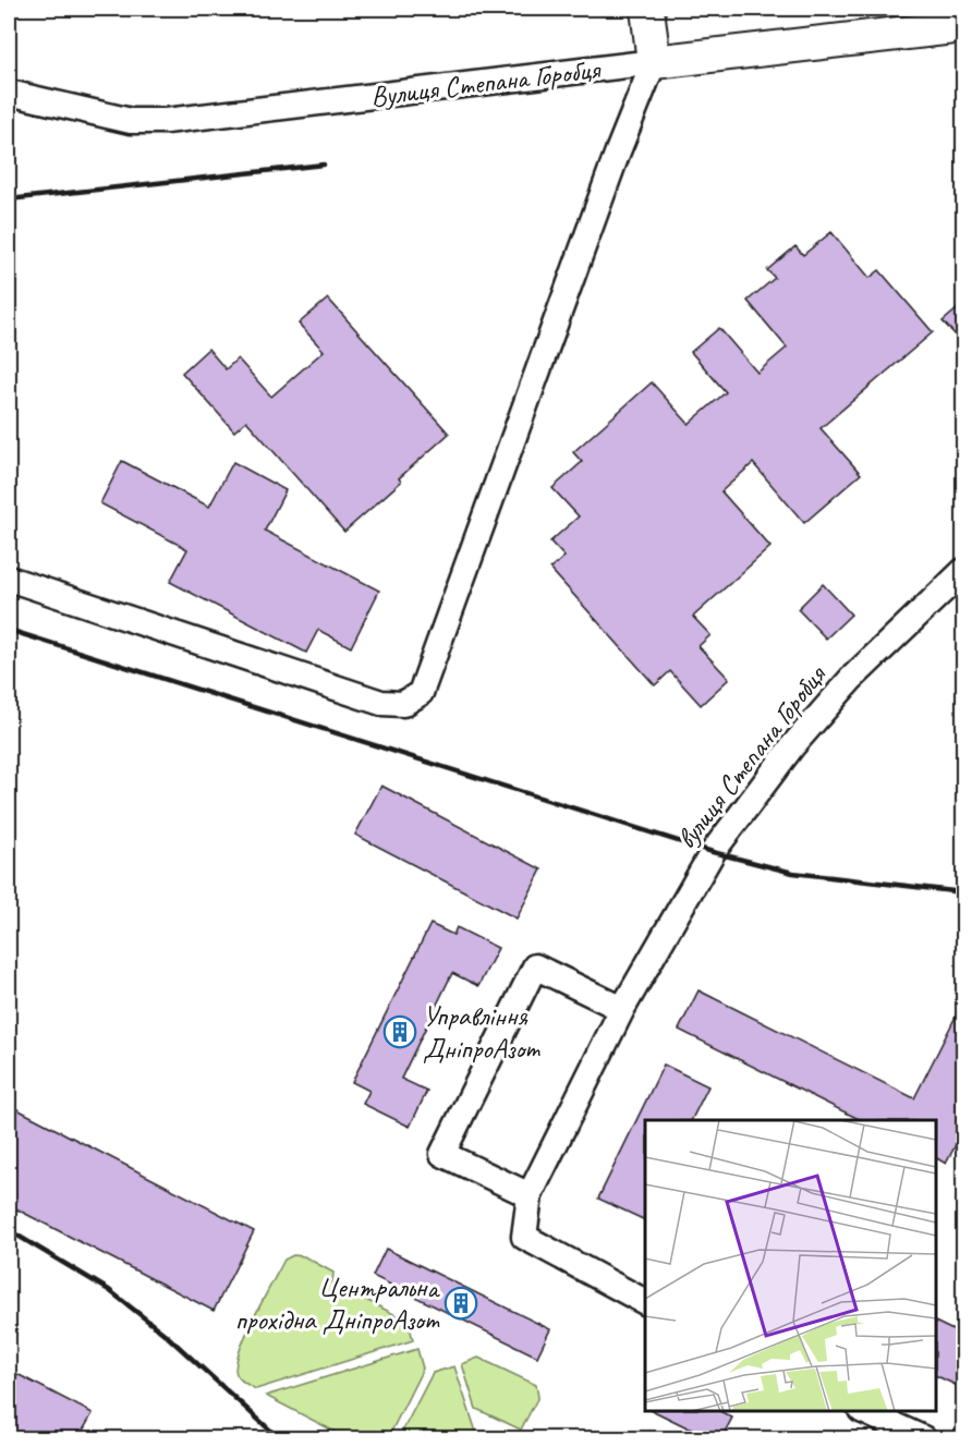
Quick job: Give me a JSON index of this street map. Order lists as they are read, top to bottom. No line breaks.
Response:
{"streets":{"main road":["Вулиця Степана Горобця"],"street":["вулиця Степана Горобця"]},"places":{"building":["Управління ДніпроАзот","Центральна прохідна ДніпроАзот"]}}
